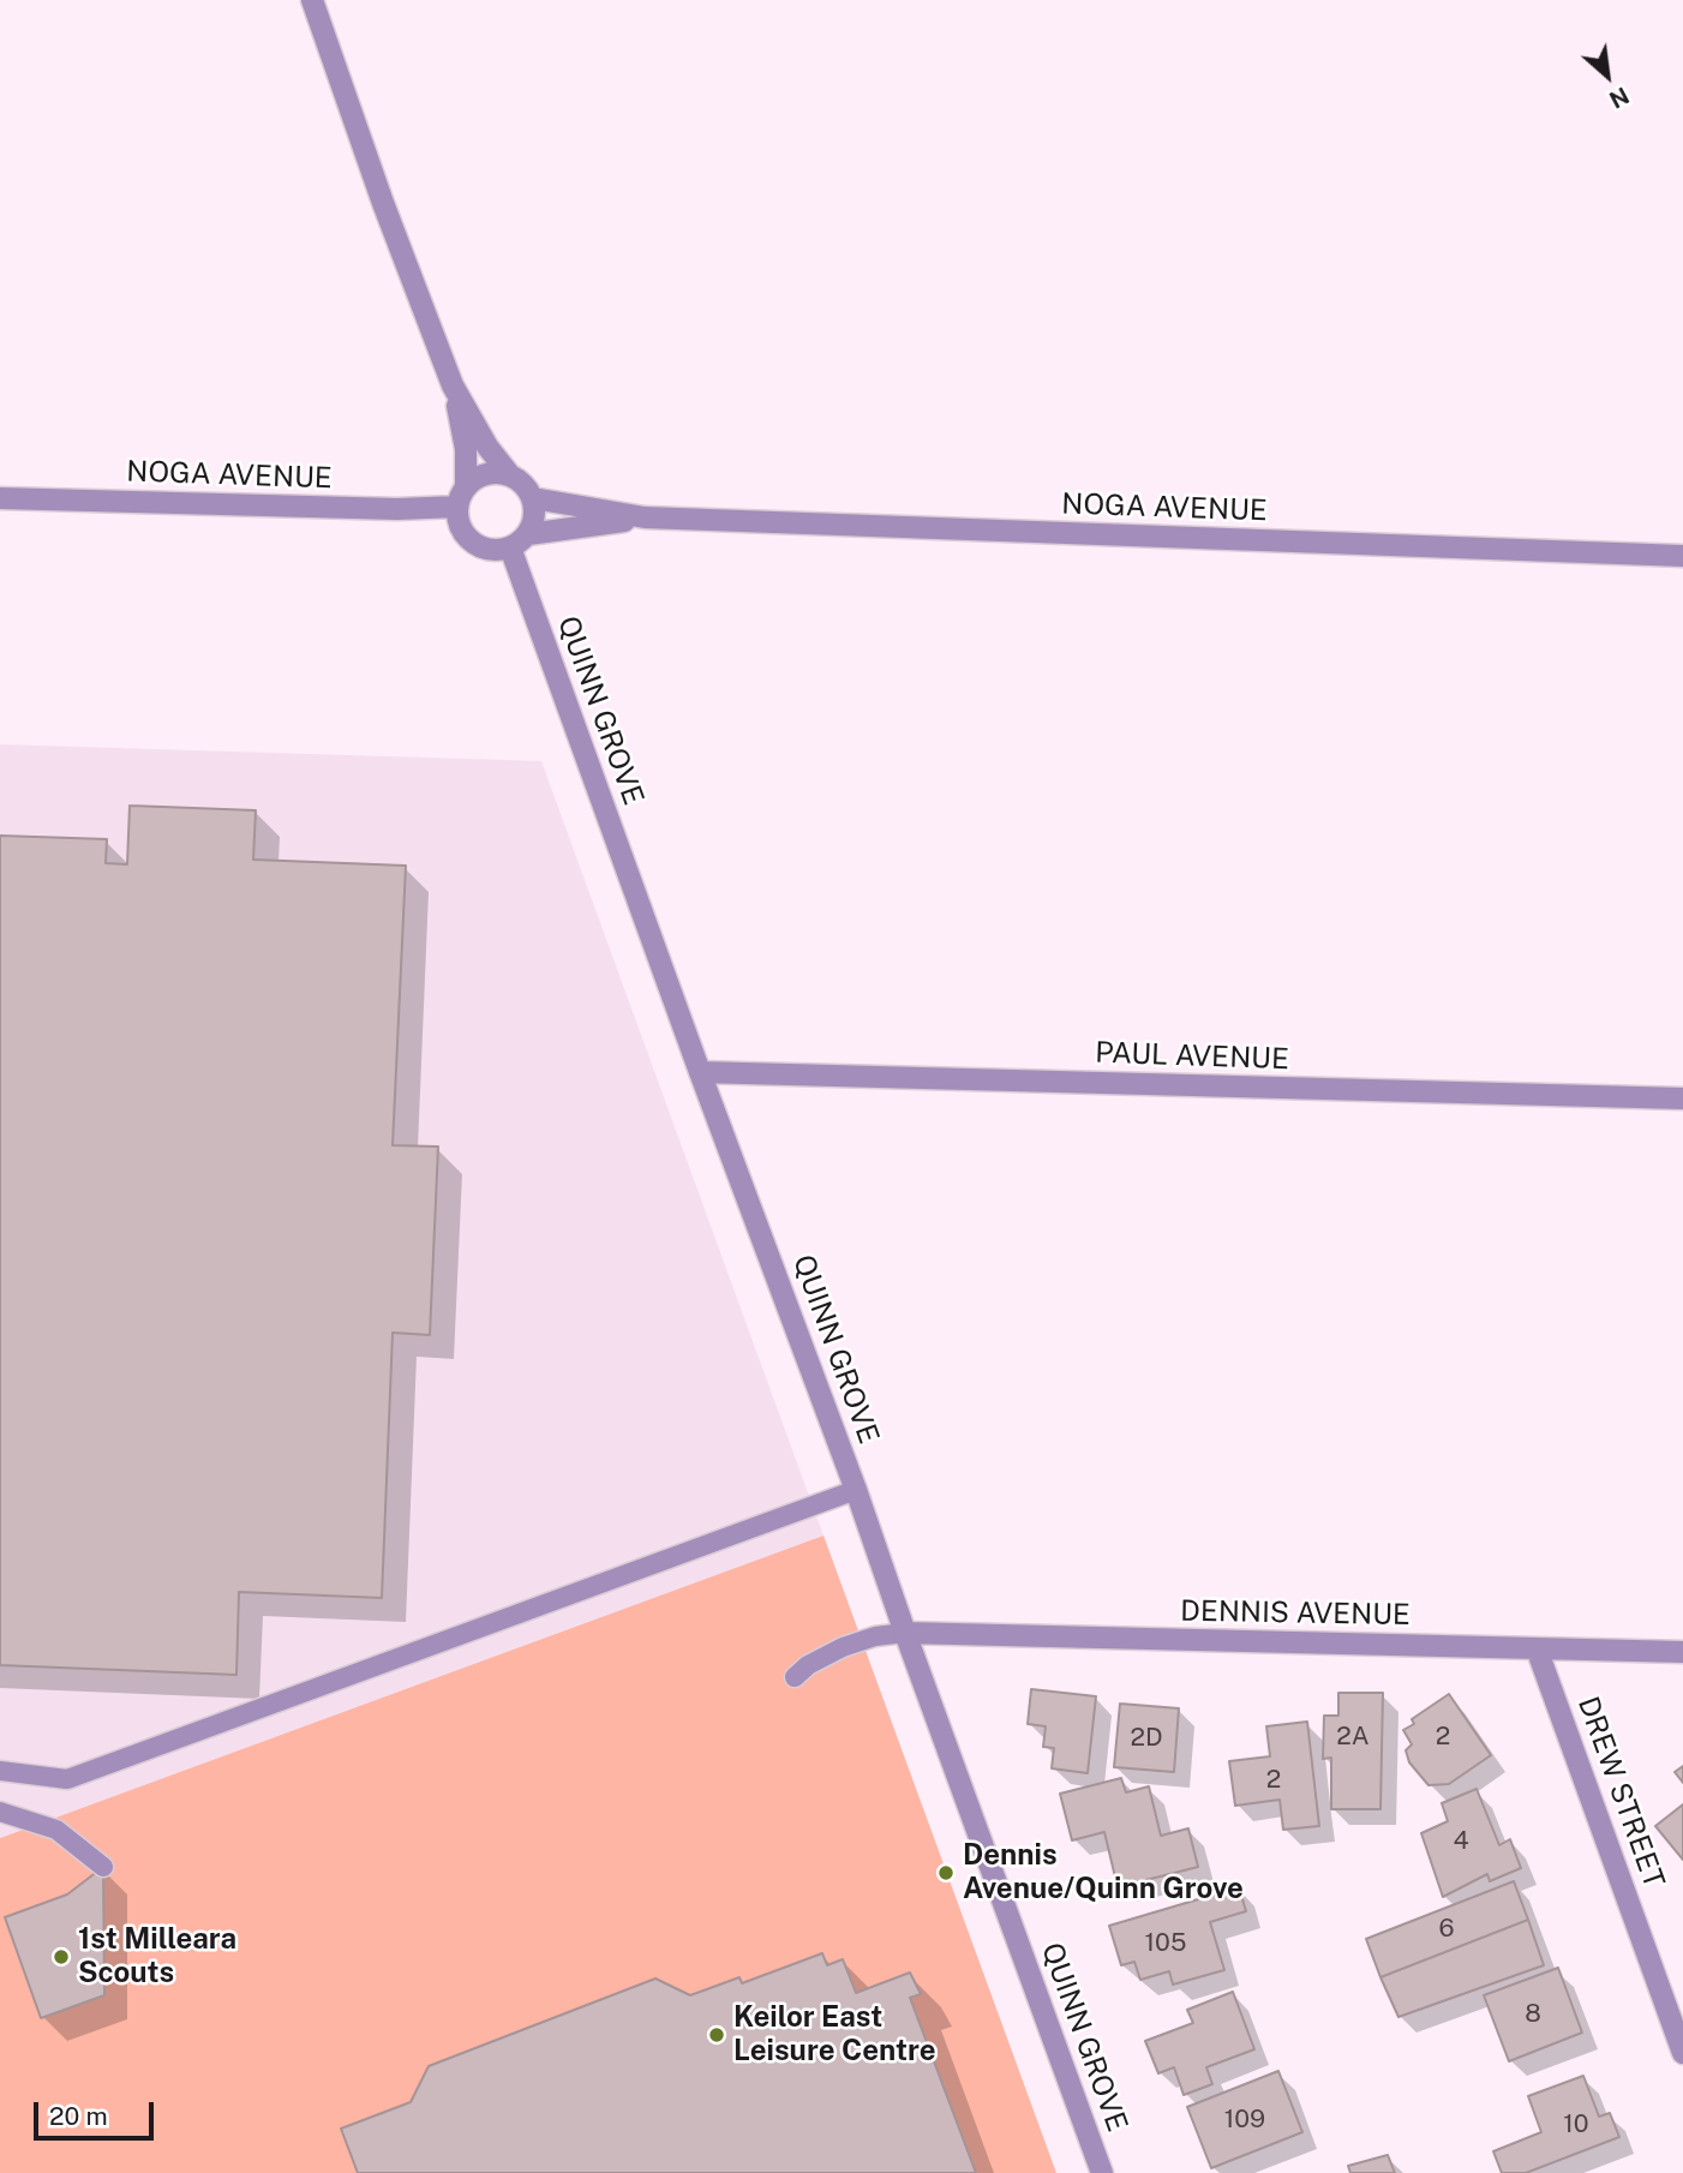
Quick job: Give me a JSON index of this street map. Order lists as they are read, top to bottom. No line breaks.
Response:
{"streets":{"street":["NOGA AVENUE","QUINN GROVE","PAUL AVENUE","DENNIS AVENUE","DREW STREET"]},"crossings":[["NOGA AVENUE","QUINN GROVE"],["QUINN GROVE","PAUL AVENUE"],["QUINN GROVE","DENNIS AVENUE"],["DENNIS AVENUE","DREW STREET"]],"places":["Dennis Avenue/Quinn Grove","1st Milleara Scouts","Keilor East Leisure Centre"],"house_numbers":["2A","2","2D","2","4","6","105","8","109","10"],"scale_bar":"20 m","north":"bottom right"}
